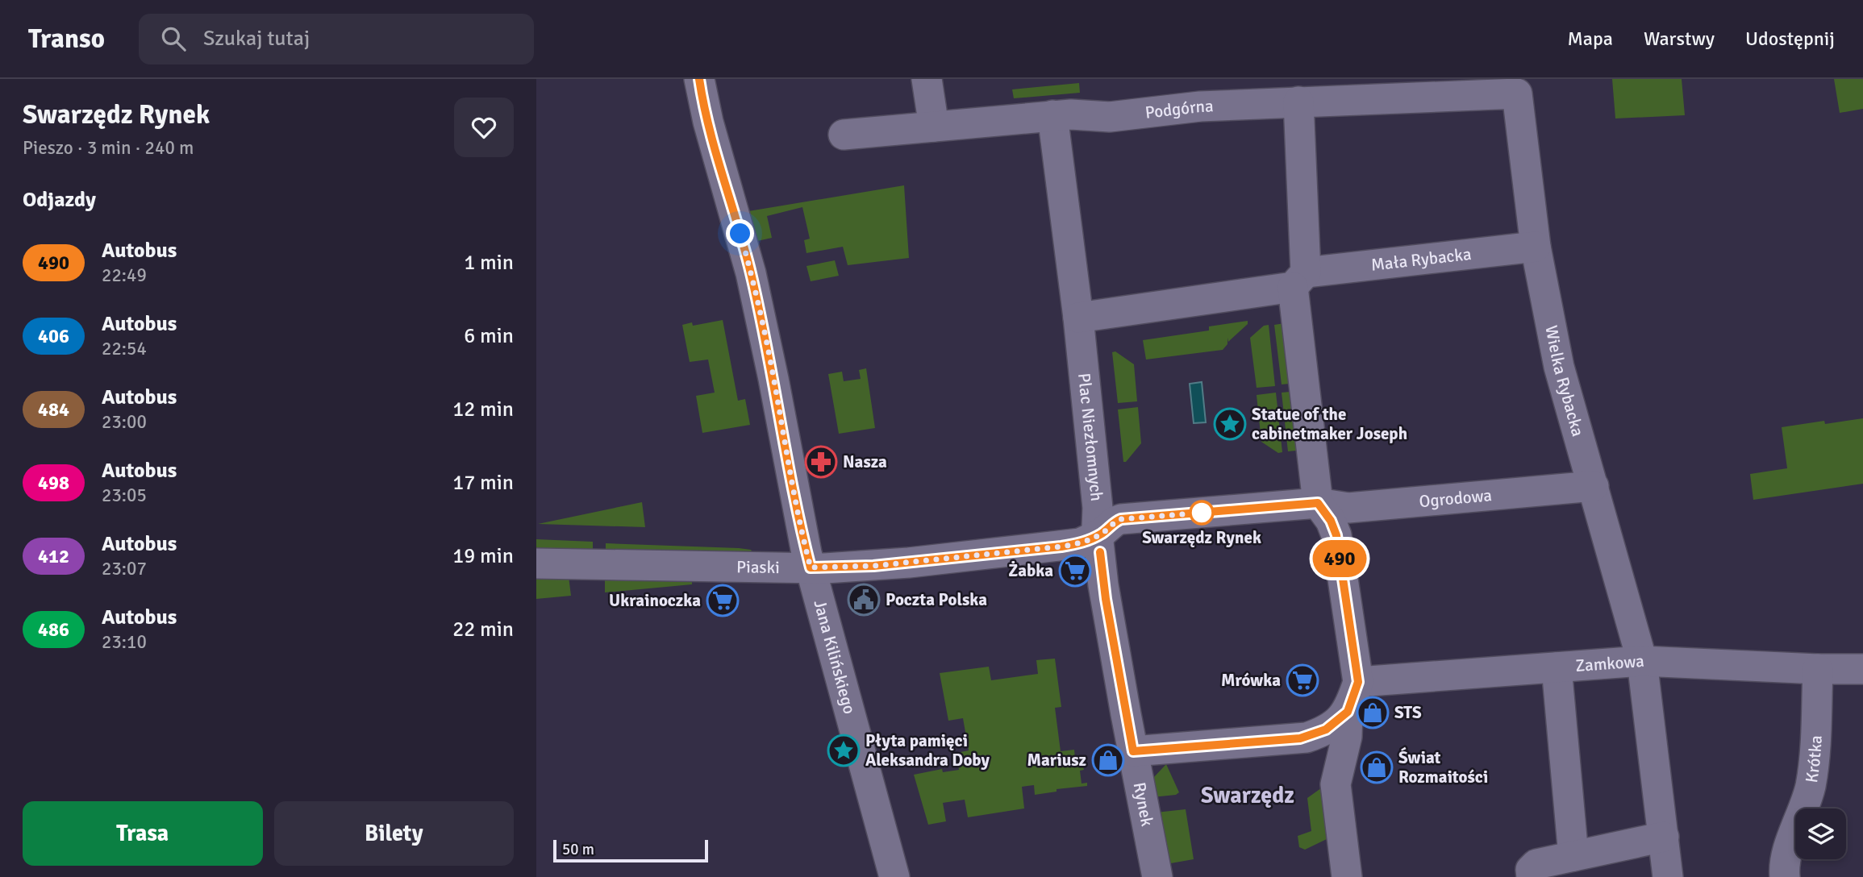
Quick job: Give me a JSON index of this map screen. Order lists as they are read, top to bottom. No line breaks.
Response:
{"streets":{"street":["Podgórna","Mała Rybacka","Wielka Rybacka","Plac Niezłomnych","Ogrodowa","Piaski","Jana Kilińskiego","Zamkowa","Krótka","Rynek"]},"crossings":[["Podgórna","Wielka Rybacka"],["Podgórna","Plac Niezłomnych"],["Mała Rybacka","Wielka Rybacka"],["Wielka Rybacka","Ogrodowa"],["Wielka Rybacka","Zamkowa"],["Plac Niezłomnych","Ogrodowa"],["Plac Niezłomnych","Piaski"],["Piaski","Jana Kilińskiego"],["Zamkowa","Krótka"]],"districts":["Swarzędz"],"places":{"place":["Statue of the cabinetmaker Joseph","Płyta pamięci Aleksandra Doby"],"pharmacy":["Nasza"],"other":["Swarzędz Rynek"],"supermarket":["Żabka","Ukrainoczka","Mrówka"],"public building":["Poczta Polska"],"shop":["STS","Mariusz","Świat Rozmaitości"]},"lines":["bus line 490"],"scale_bar":"50 m","page":{"header":"Transo","search":"Szukaj tutaj","nav":["Mapa","Warstwy","Udostępnij"],"heading":[["Swarzędz Rynek","Pieszo · 3 min · 240 m"],"Odjazdy"],"on_map":"490","list":[{"mark":"490","name":"Autobus","note":"22:49","value":"1 min"},{"mark":"406","name":"Autobus","note":"22:54","value":"6 min"},{"mark":"484","name":"Autobus","note":"23:00","value":"12 min"},{"mark":"498","name":"Autobus","note":"23:05","value":"17 min"},{"mark":"412","name":"Autobus","note":"23:07","value":"19 min"},{"mark":"486","name":"Autobus","note":"23:10","value":"22 min"}],"buttons":["Trasa","Bilety"],"scale":"50 m"}}
